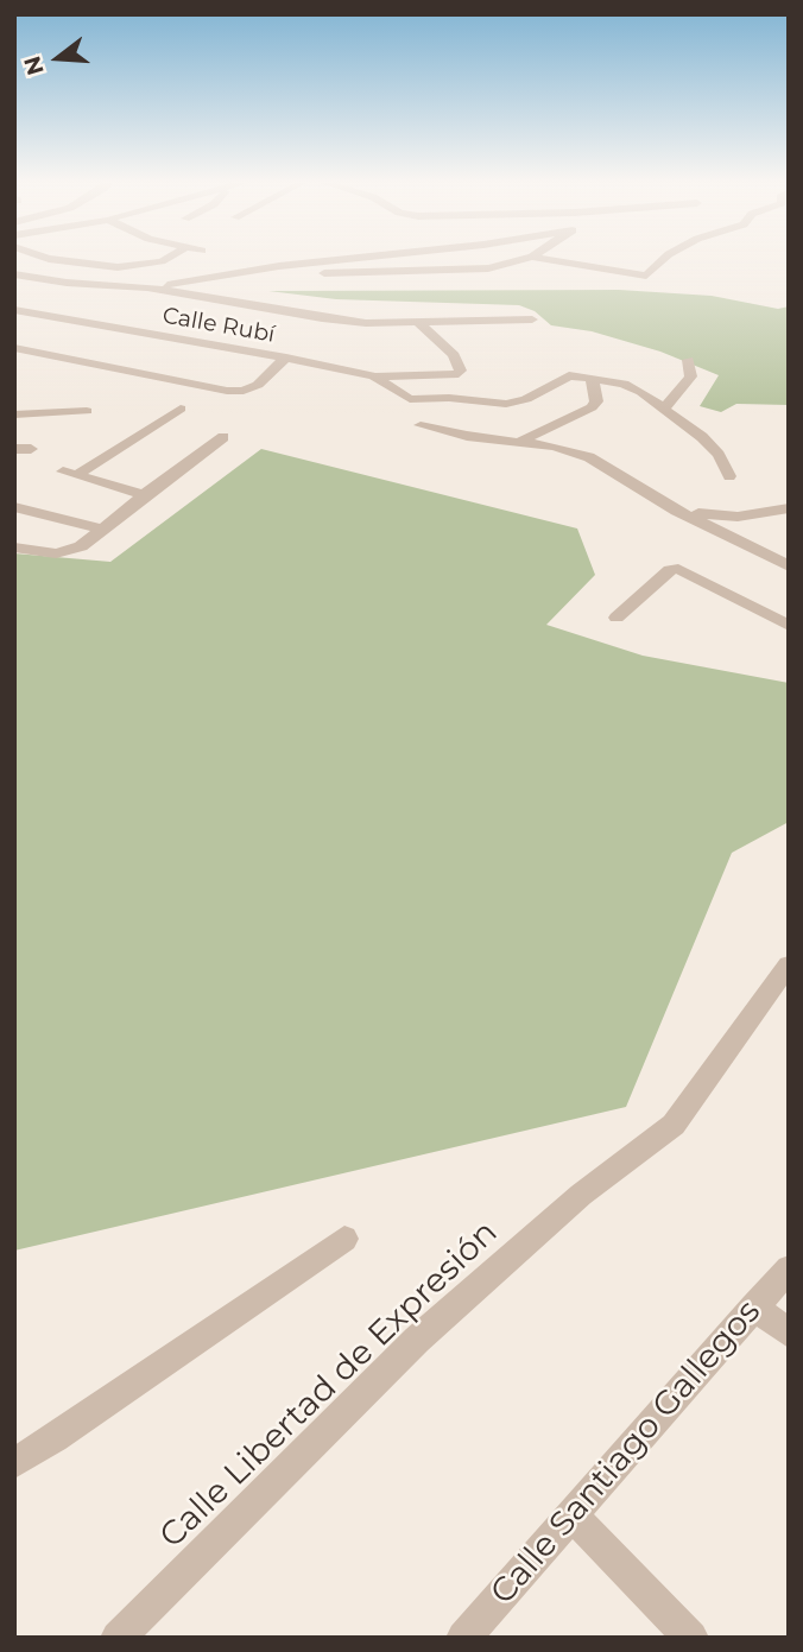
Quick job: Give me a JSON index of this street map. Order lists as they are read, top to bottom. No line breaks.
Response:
{"streets":{"street":["Calle Rubí","Calle Libertad de Expresión","Calle Santiago Gallegos"]},"north":"left"}
